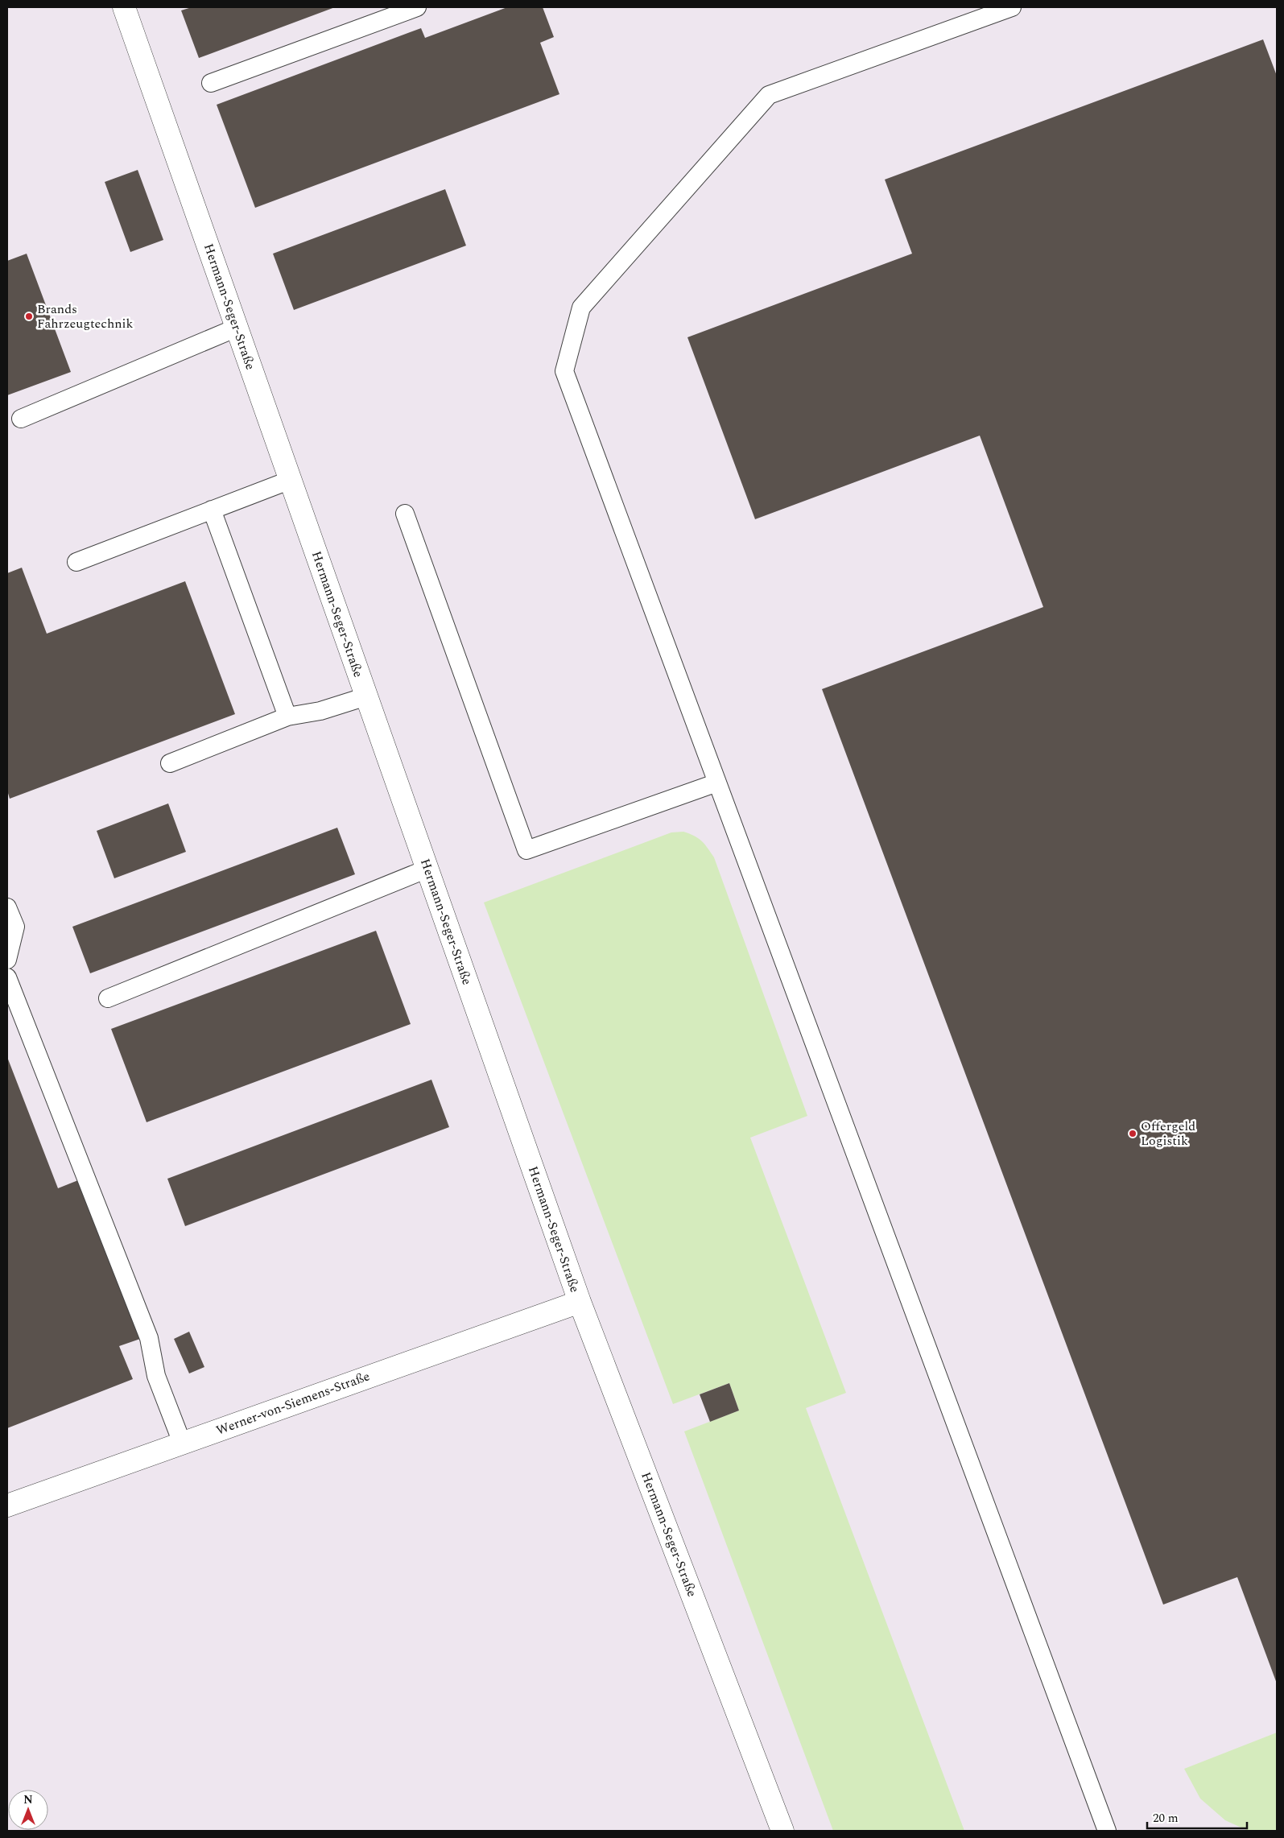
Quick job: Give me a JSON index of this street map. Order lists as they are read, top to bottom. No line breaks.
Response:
{"streets":{"street":["Hermann-Seger-Straße","Werner-von-Siemens-Straße"]},"crossings":[["Hermann-Seger-Straße","Werner-von-Siemens-Straße"]],"places":["Brands Fahrzeugtechnik","Offergeld Logistik"],"scale_bar":"20 m","north":"top"}
